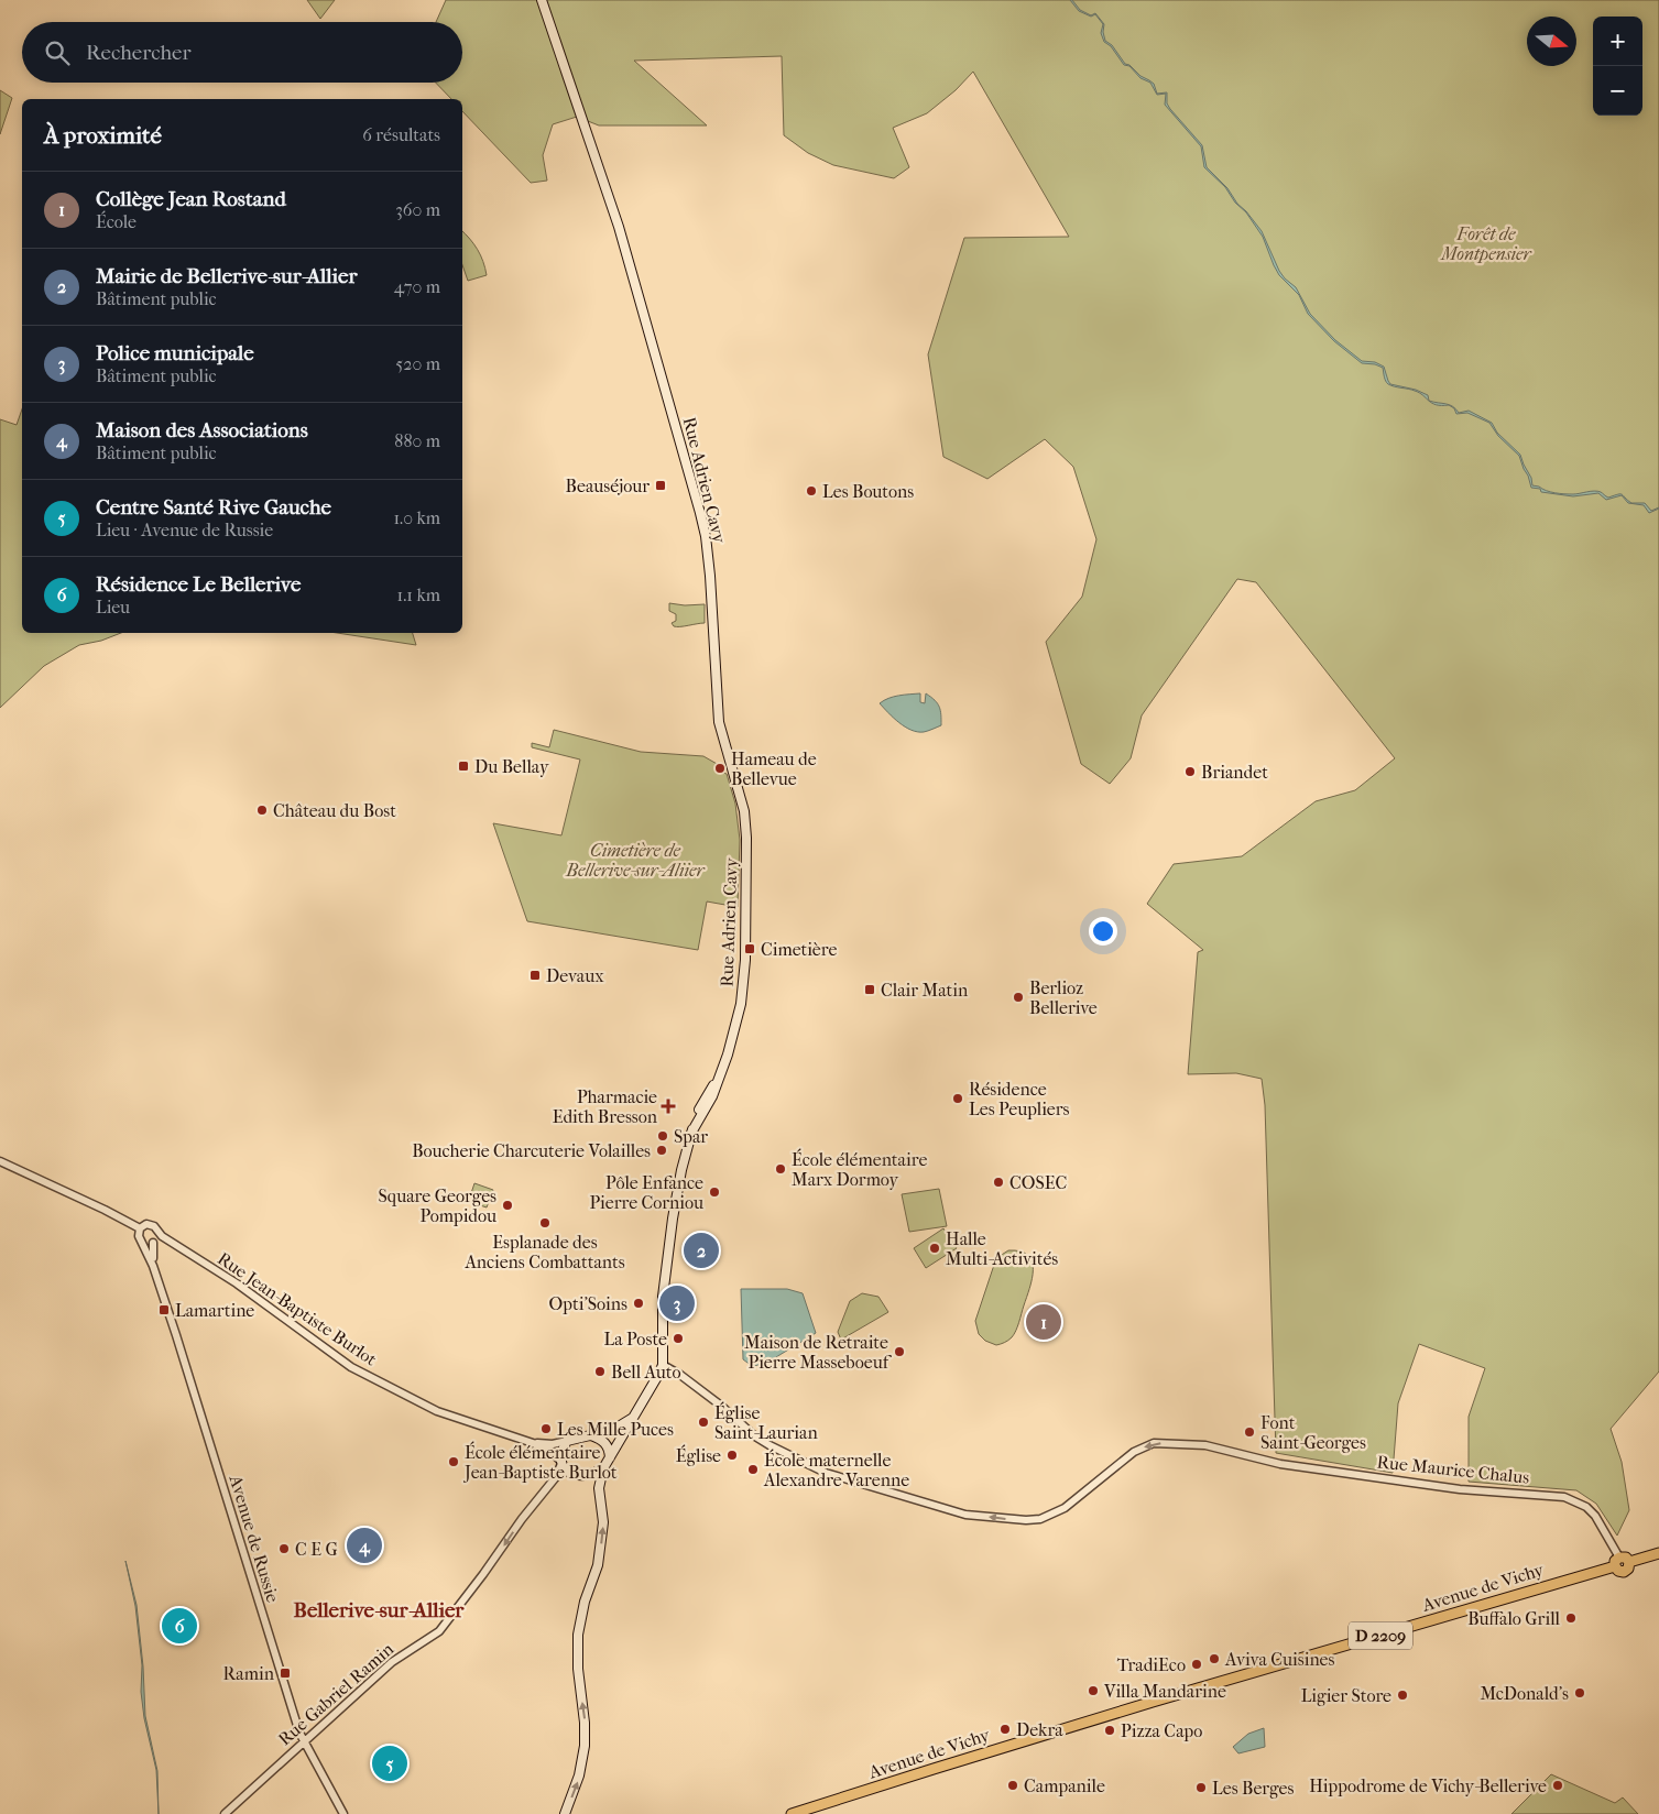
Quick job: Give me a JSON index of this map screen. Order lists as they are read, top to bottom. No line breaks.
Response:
{"streets":{"main road":["Rue Adrien Cavy","Avenue de Vichy","D 2209"],"street":["Rue Jean-Baptiste Burlot","Rue Maurice Chalus","Avenue de Russie","Rue Gabriel Ramin"]},"crossings":[["Rue Adrien Cavy","Rue Maurice Chalus"],["Rue Jean-Baptiste Burlot","Avenue de Russie"],["Rue Jean-Baptiste Burlot","Rue Gabriel Ramin"],["Rue Maurice Chalus","Avenue de Vichy"],["Avenue de Russie","Rue Gabriel Ramin"]],"one_way":["Rue Maurice Chalus","Rue Gabriel Ramin"],"districts":["Bellerive-sur-Allier"],"parks":["Forêt de Montpensier","Cimetière de Bellerive-sur-Aliier"],"places":{"transit":["Beauséjour","Du Bellay","Cimetière","Devaux","Clair Matin","Lamartine","Ramin"],"other":["Les Boutons","Hameau de Bellevue","Briandet","Château du Bost","Berlioz Bellerive","Résidence Les Peupliers","Spar","Boucherie Charcuterie Volailles","École élémentaire Marx Dormoy","COSEC","Pôle Enfance Pierre Corniou","Square Georges Pompidou","Esplanade des Anciens Combattants","Halle Multi-Activités","Opti'Soins","La Poste","Maison de Retraite Pierre Masseboeuf","Bell Auto","Église Saint-Laurian","Les Mille Puces","Font Saint-Georges","Église","École élémentaire Jean-Baptiste Burlot","École maternelle Alexandre Varenne","C E G","Buffalo Grill","Aviva Cuisines","TradiEco","Villa Mandarine","McDonald's","Ligier Store","Dekra","Pizza Capo","Campanile","Hippodrome de Vichy-Bellerive","Les Berges"],"health":["Pharmacie Edith Bresson"]},"north":"right","page":{"map_buttons":["+","−"],"search":"Rechercher","heading":["À proximité","6 résultats"],"list":[{"mark":"1","name":"Collège Jean Rostand","note":"École","value":"360 m"},{"mark":"2","name":"Mairie de Bellerive-sur-Allier","note":"Bâtiment public","value":"470 m"},{"mark":"3","name":"Police municipale","note":"Bâtiment public","value":"520 m"},{"mark":"4","name":"Maison des Associations","note":"Bâtiment public","value":"880 m"},{"mark":"5","name":"Centre Santé Rive Gauche","note":"Lieu · Avenue de Russie","value":"1.0 km"},{"mark":"6","name":"Résidence Le Bellerive","note":"Lieu","value":"1.1 km"}],"pins":["2","3","1","4","6","5"]}}
